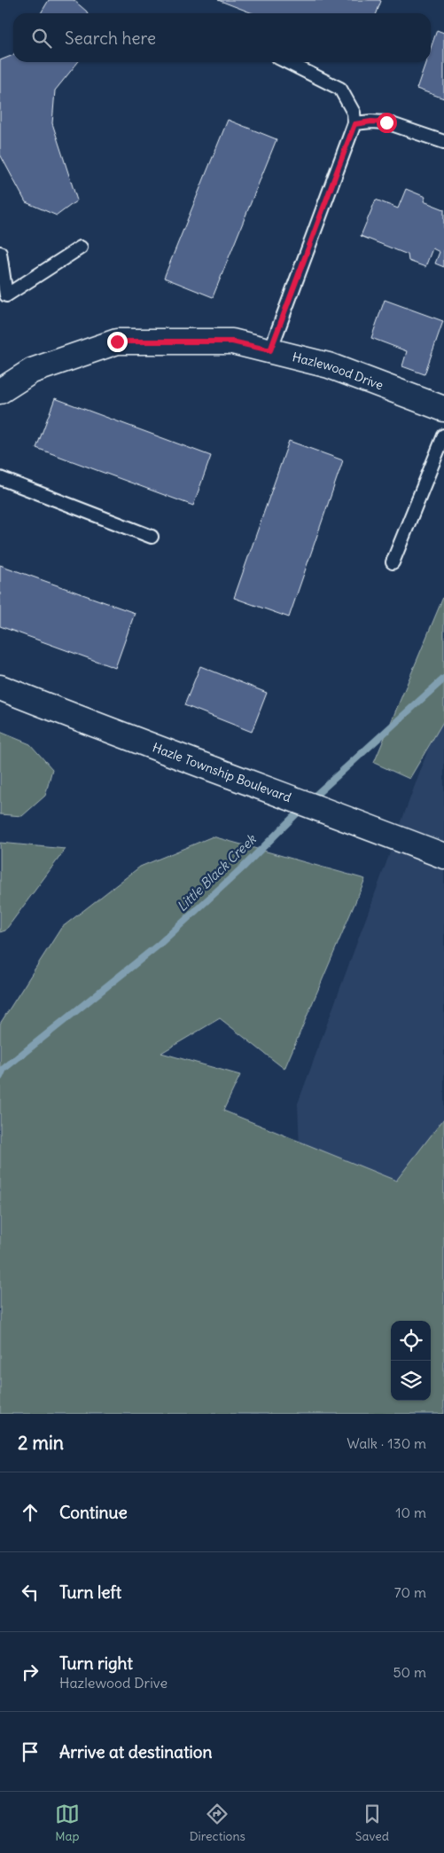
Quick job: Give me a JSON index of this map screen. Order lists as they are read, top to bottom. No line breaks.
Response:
{"streets":{"street":["Hazlewood Drive","Hazle Township Boulevard"]},"water":["Little Black Creek"],"page":{"search":"Search here","heading":["2 min","Walk · 130 m"],"list":[["Continue","10 m"],["Turn left","70 m"],["Turn right","Hazlewood Drive","50 m"],"Arrive at destination"],"nav":["Map","Directions","Saved"]}}
